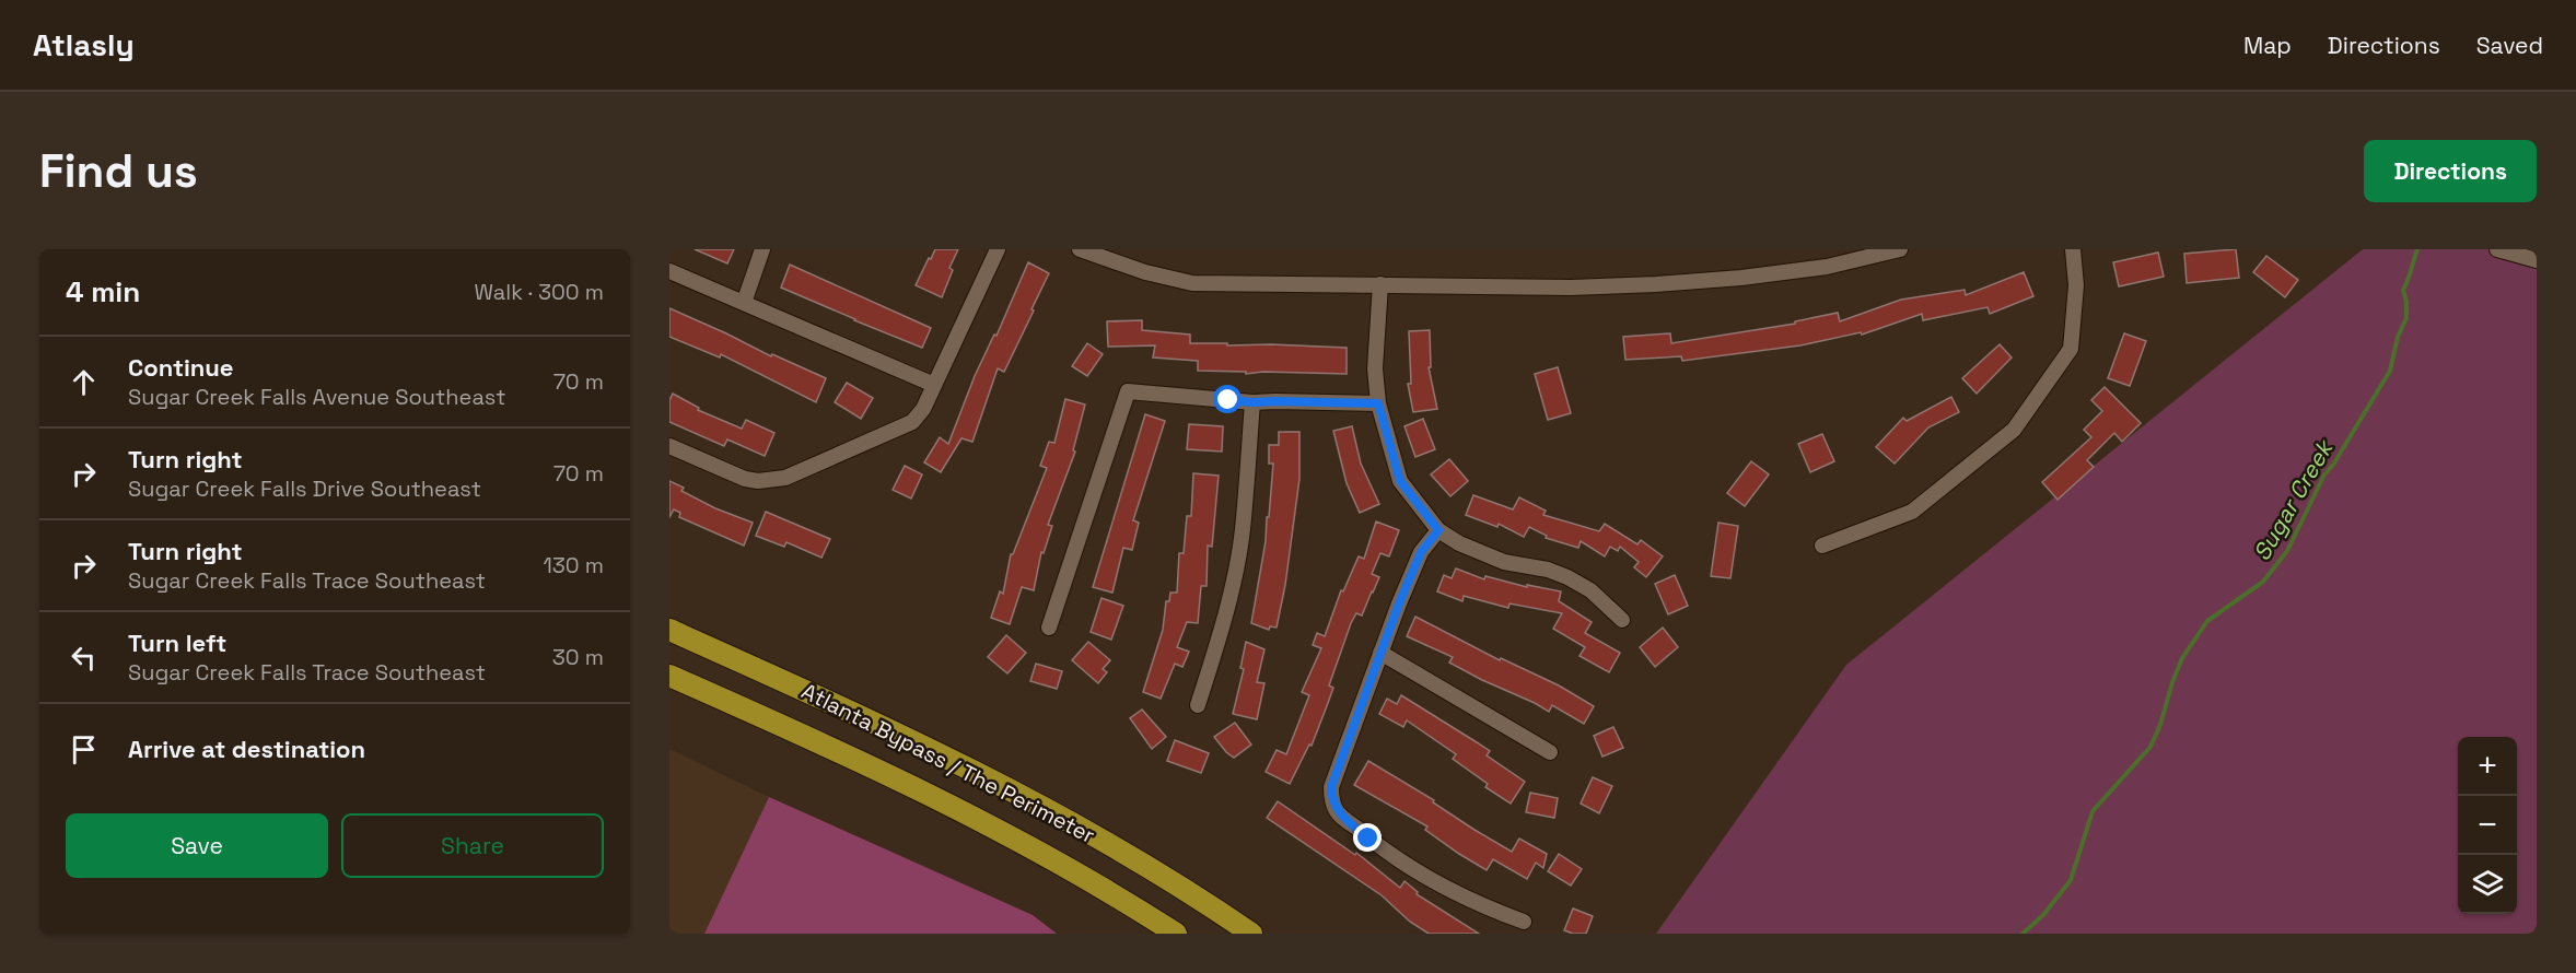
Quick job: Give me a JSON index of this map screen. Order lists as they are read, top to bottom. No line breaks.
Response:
{"streets":{"highway":["Atlanta Bypass / The Perimeter"]},"water":["Sugar Creek"],"page":{"header":"Atlasly","nav":["Map","Directions","Saved"],"buttons":["Directions",["Save","Share"]],"title":"Find us","heading":["4 min","Walk · 300 m"],"list":[["Continue","Sugar Creek Falls Avenue Southeast","70 m"],["Turn right","Sugar Creek Falls Drive Southeast","70 m"],["Turn right","Sugar Creek Falls Trace Southeast","130 m"],["Turn left","Sugar Creek Falls Trace Southeast","30 m"],"Arrive at destination"],"map_buttons":["+","−"]}}
